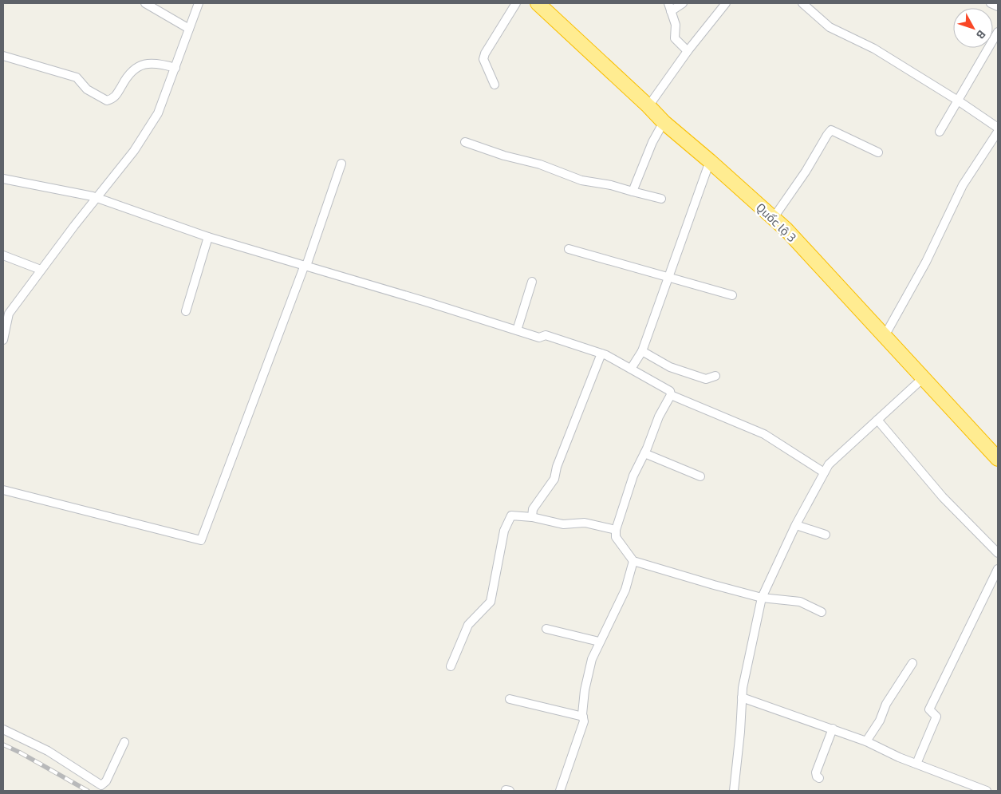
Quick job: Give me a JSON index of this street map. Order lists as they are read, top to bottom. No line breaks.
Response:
{"streets":{"highway":["Quốc lộ 3"]},"north":"bottom right"}
